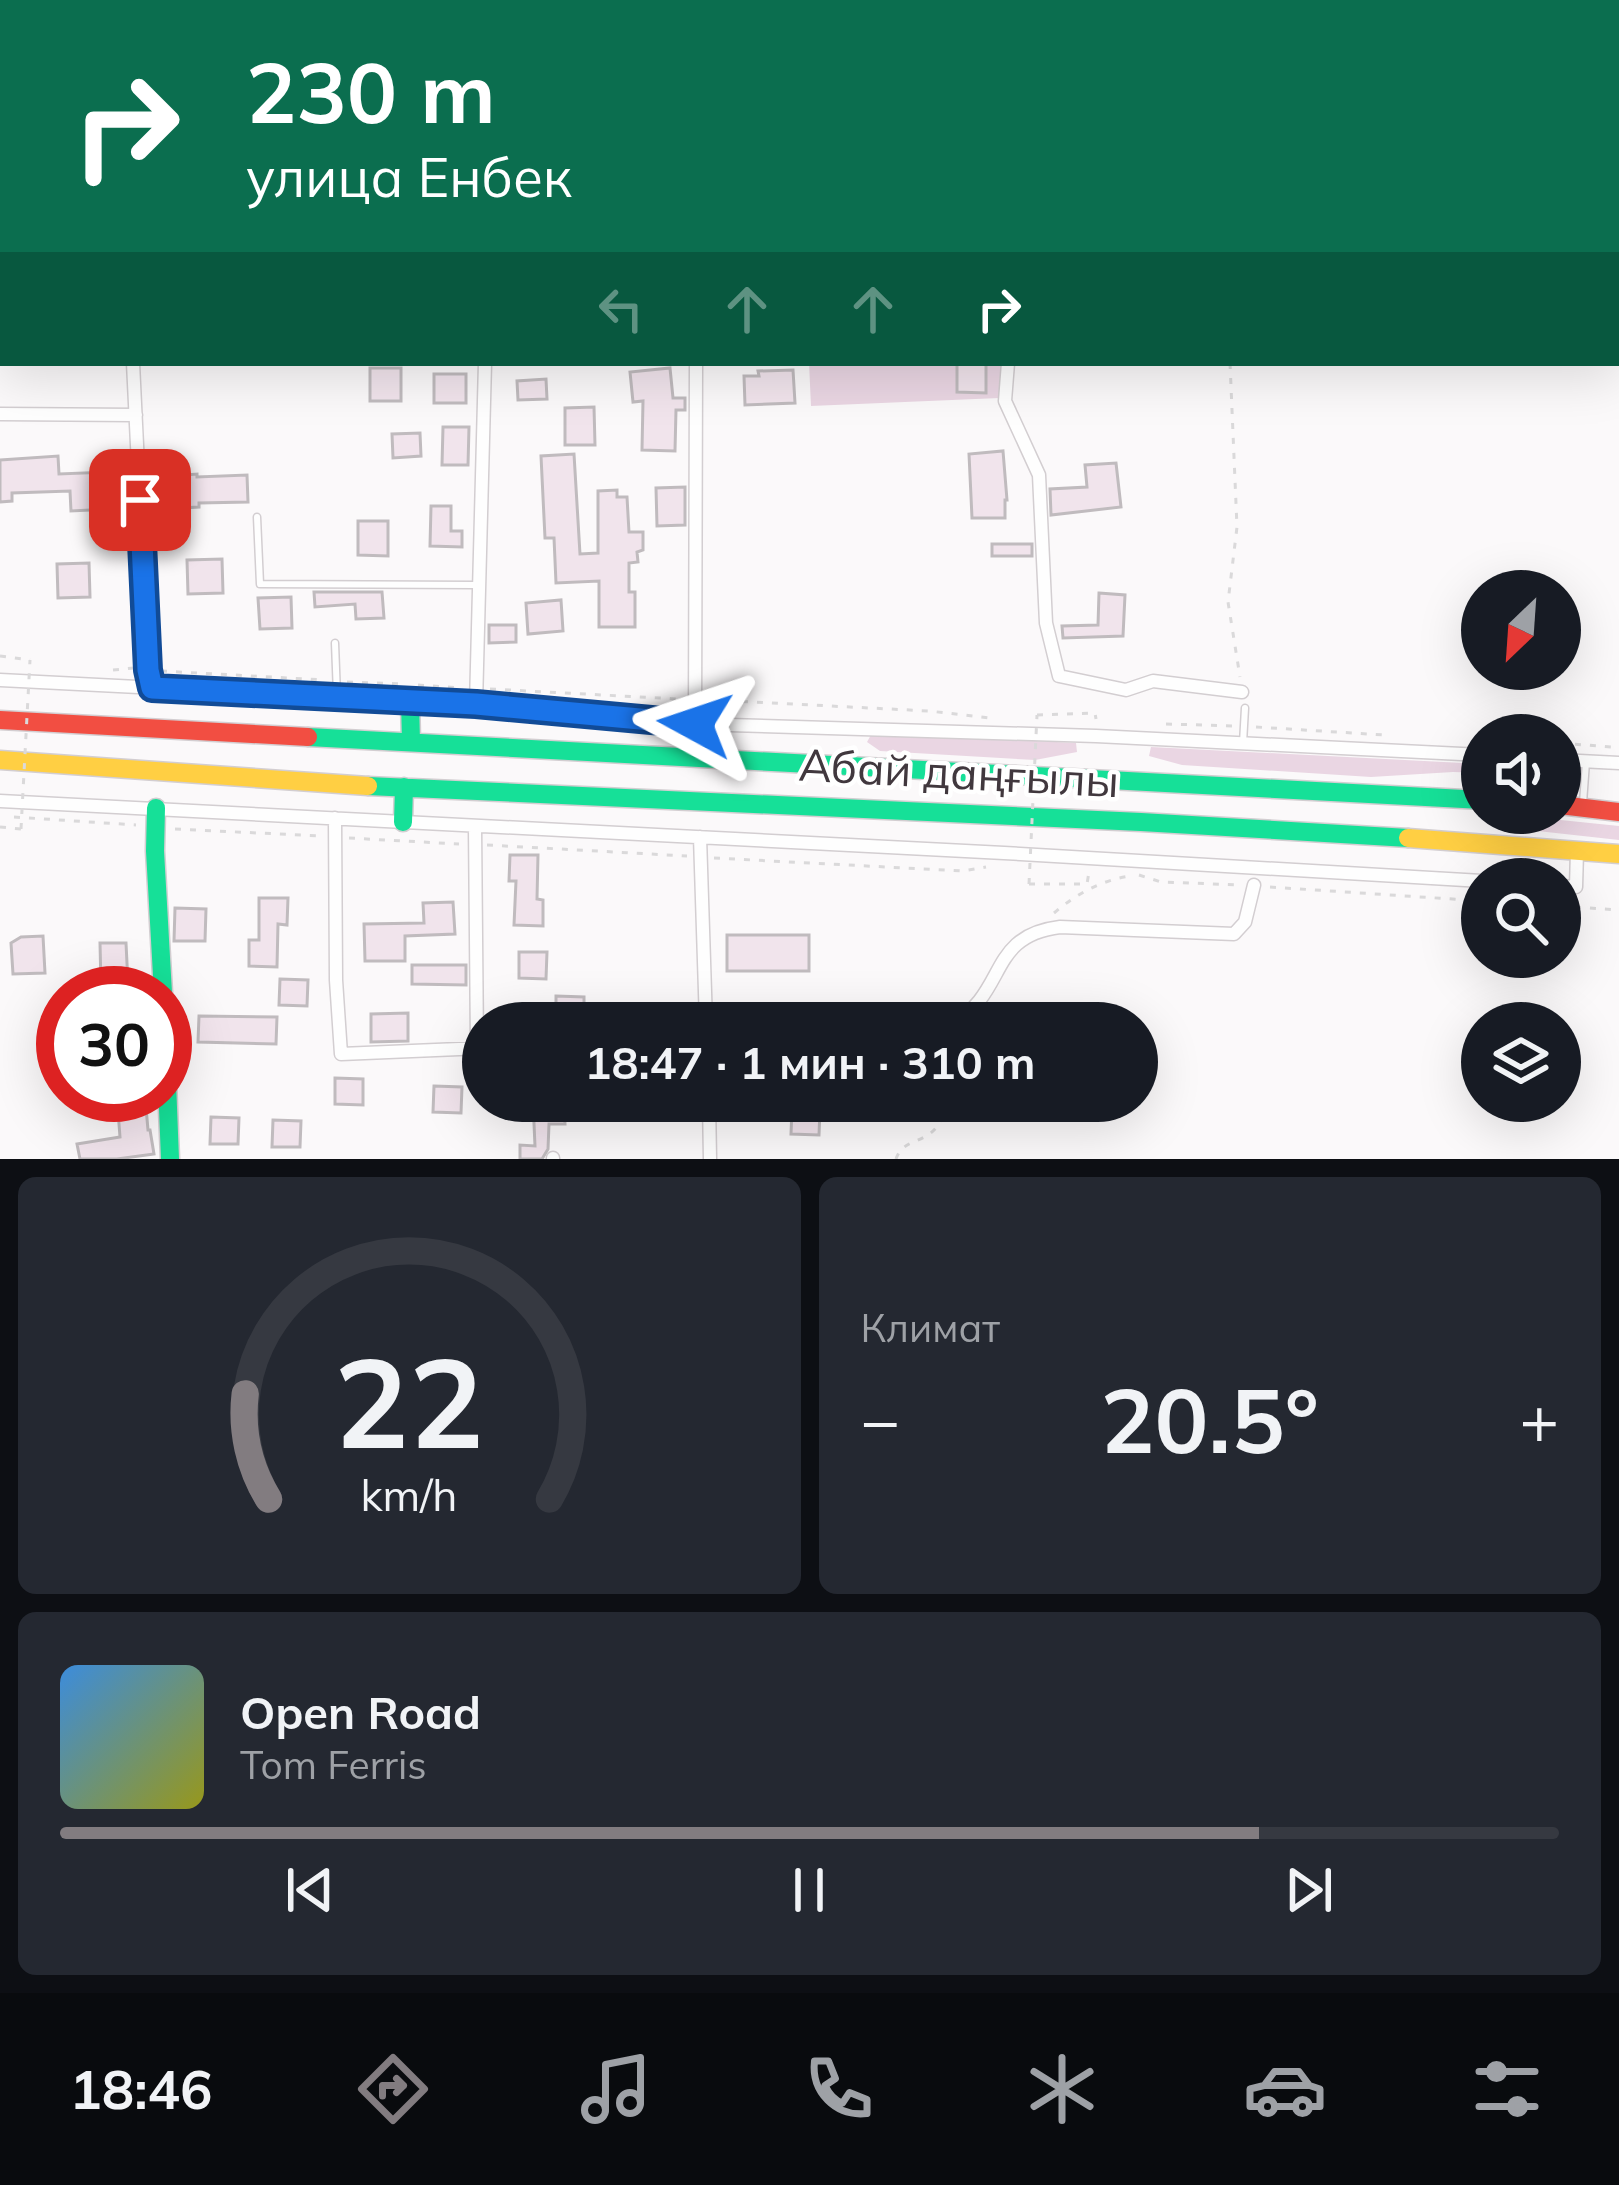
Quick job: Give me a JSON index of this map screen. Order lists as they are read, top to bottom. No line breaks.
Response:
{"streets":{"main road":["Абай даңғылы"]},"north":"bottom left","page":{"turn":["230 m","улица Енбек"],"limit":"30","trip":"18:47 · 1 мин · 310 m","tile":"Климат","heat":["−","20.5°","+"],"song":["Open Road","Tom Ferris"],"tabs":"18:46","gauge":["22","km/h"]}}
